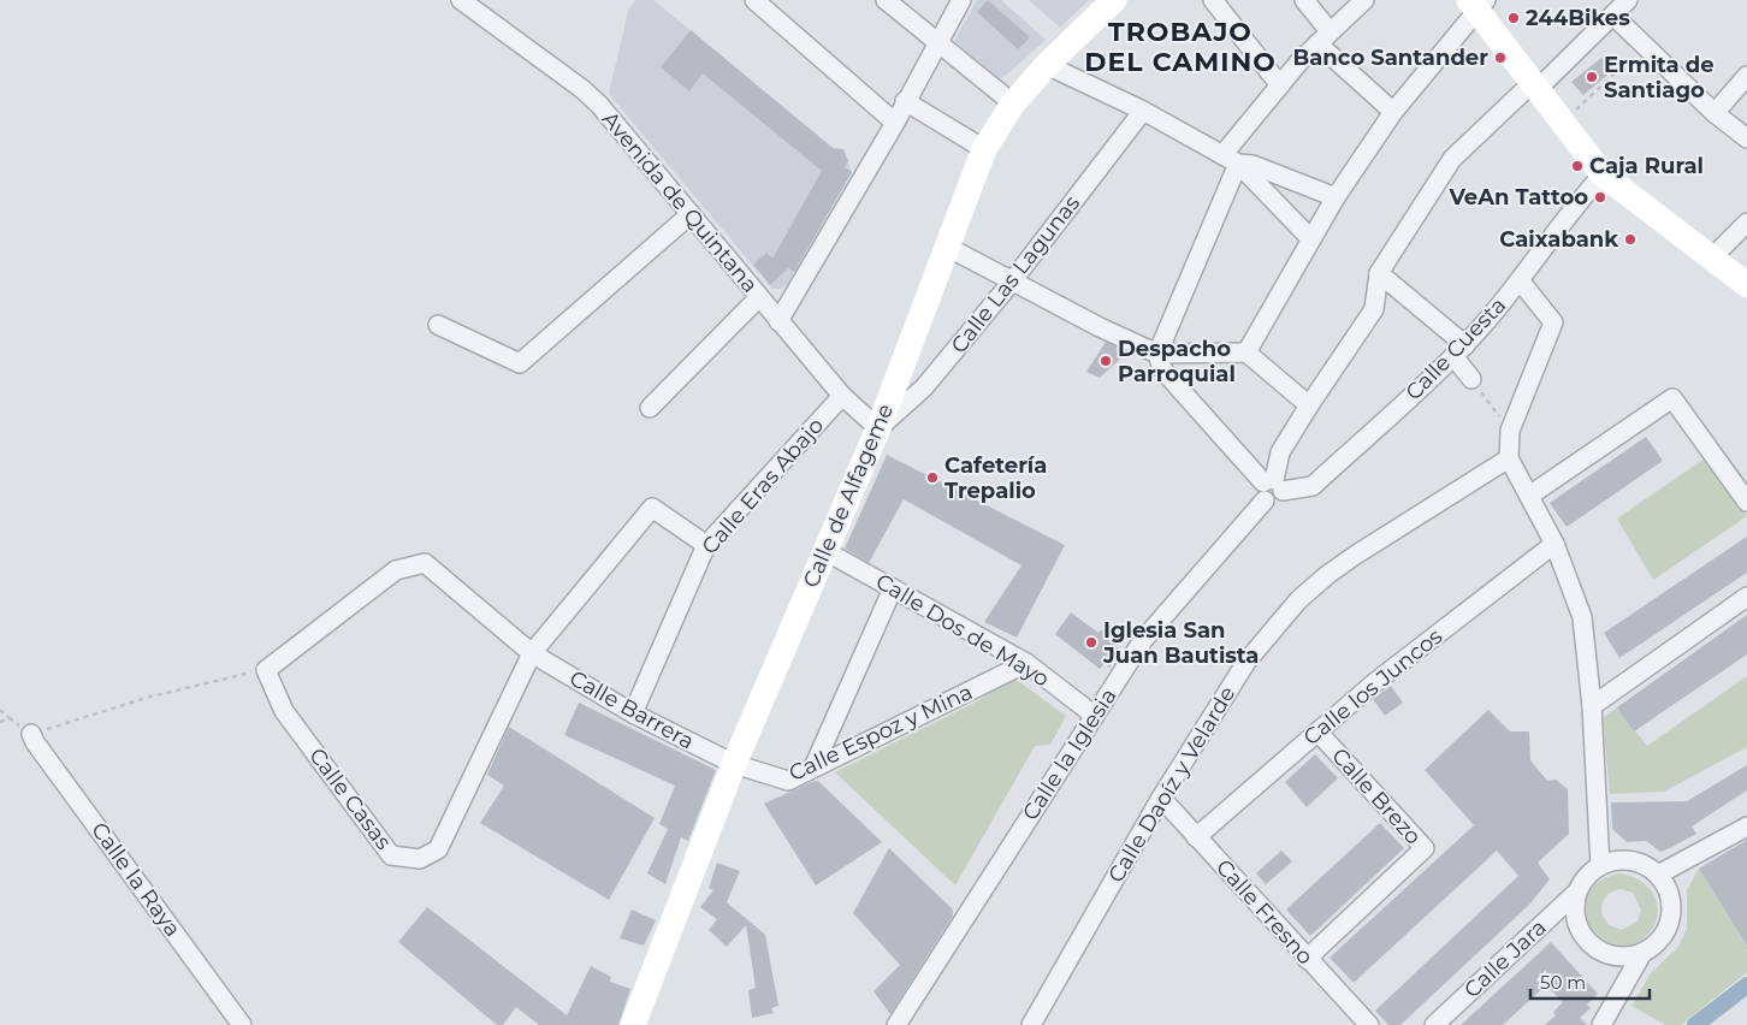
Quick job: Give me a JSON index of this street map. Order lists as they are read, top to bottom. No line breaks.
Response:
{"streets":{"street":["Avenida de Quintana","Calle Las Lagunas","Calle Cuesta","Calle Eras Abajo","Calle de Alfageme","Calle Dos de Mayo","Calle los Juncos","Calle Barrera","Calle Espoz y Mina","Calle la Iglesia","Calle Daoíz y Velarde","Calle Brezo","Calle Casas","Calle la Raya","Calle Fresno","Calle Jara"]},"crossings":[["Avenida de Quintana","Calle Las Lagunas"],["Avenida de Quintana","Calle Eras Abajo"],["Avenida de Quintana","Calle de Alfageme"],["Calle Las Lagunas","Calle de Alfageme"],["Calle Cuesta","Calle la Iglesia"],["Calle Eras Abajo","Calle Barrera"],["Calle Eras Abajo","Calle Casas"],["Calle de Alfageme","Calle Dos de Mayo"],["Calle de Alfageme","Calle Barrera"],["Calle de Alfageme","Calle Espoz y Mina"],["Calle Dos de Mayo","Calle Espoz y Mina"],["Calle Dos de Mayo","Calle la Iglesia"],["Calle los Juncos","Calle Brezo"],["Calle los Juncos","Calle Fresno"],["Calle Barrera","Calle Espoz y Mina"],["Calle Barrera","Calle Casas"],["Calle Daoíz y Velarde","Calle Fresno"],["Calle Brezo","Calle Fresno"]],"districts":["TROBAJO DEL CAMINO"],"places":["244Bikes","Banco Santander","Ermita de Santiago","Caja Rural","VeAn Tattoo","Caixabank","Despacho Parroquial","Cafetería Trepalio","Iglesia San Juan Bautista"],"scale_bar":"50 m"}
